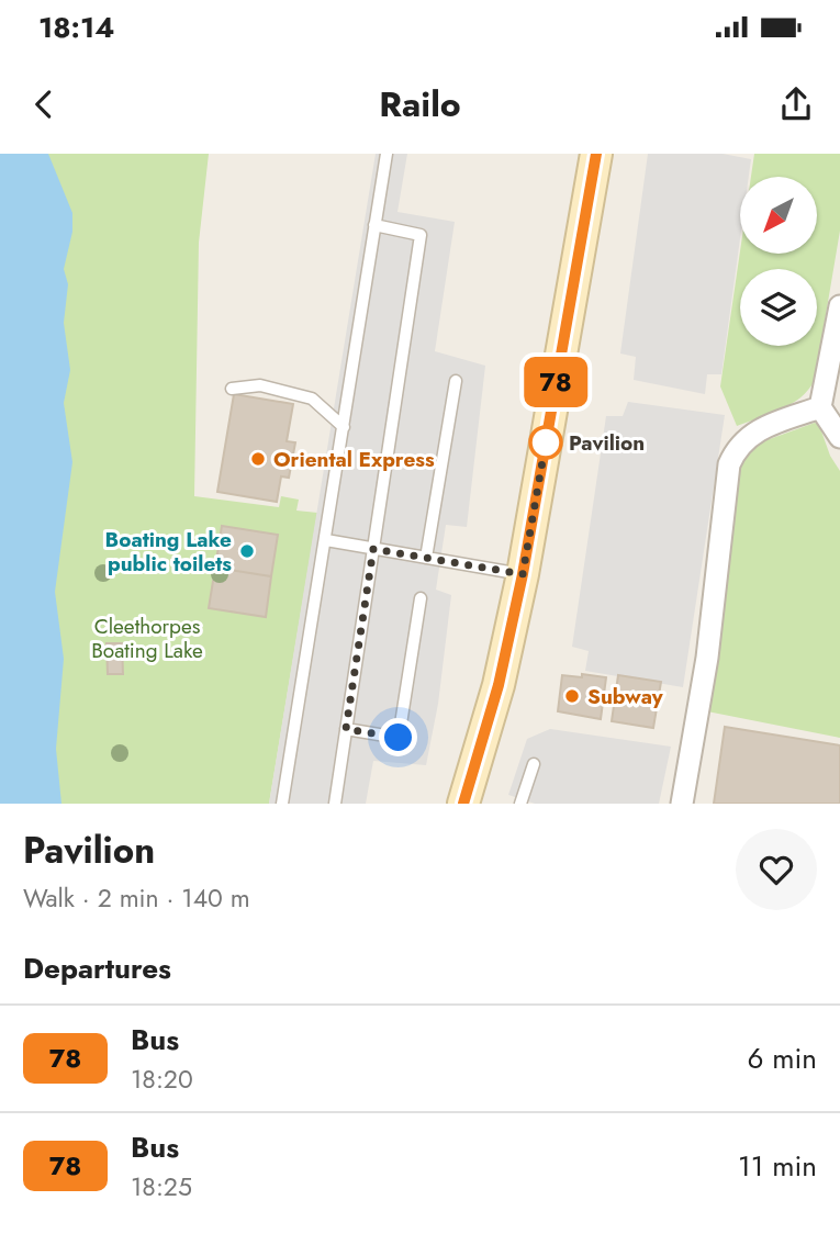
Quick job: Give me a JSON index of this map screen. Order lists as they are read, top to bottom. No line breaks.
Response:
{"parks":["Cleethorpes Boating Lake"],"places":["Pavilion","Oriental Express","Boating Lake public toilets","Subway"],"lines":["bus line 78"],"north":"bottom left","page":{"status":"18:14","header":"Railo","on_map":"78","heading":[["Pavilion","Walk · 2 min · 140 m"],"Departures"],"list":[{"mark":"78","name":"Bus","note":"18:20","value":"6 min"},{"mark":"78","name":"Bus","note":"18:25","value":"11 min"}]}}
